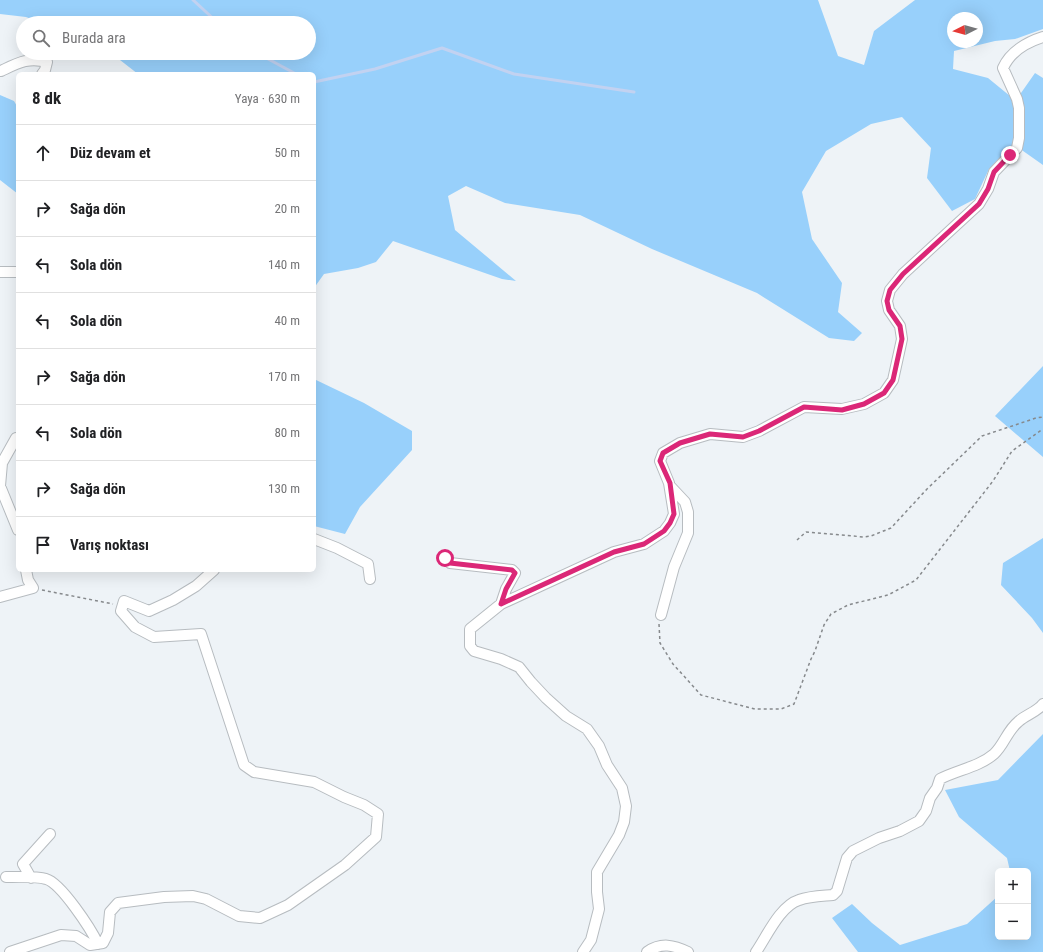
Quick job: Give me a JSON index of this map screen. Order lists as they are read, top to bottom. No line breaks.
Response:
{"north":"left","page":{"search":"Burada ara","heading":["8 dk","Yaya · 630 m"],"list":[["Düz devam et","50 m"],["Sağa dön","20 m"],["Sola dön","140 m"],["Sola dön","40 m"],["Sağa dön","170 m"],["Sola dön","80 m"],["Sağa dön","130 m"],"Varış noktası"],"map_buttons":["+","−"]}}
